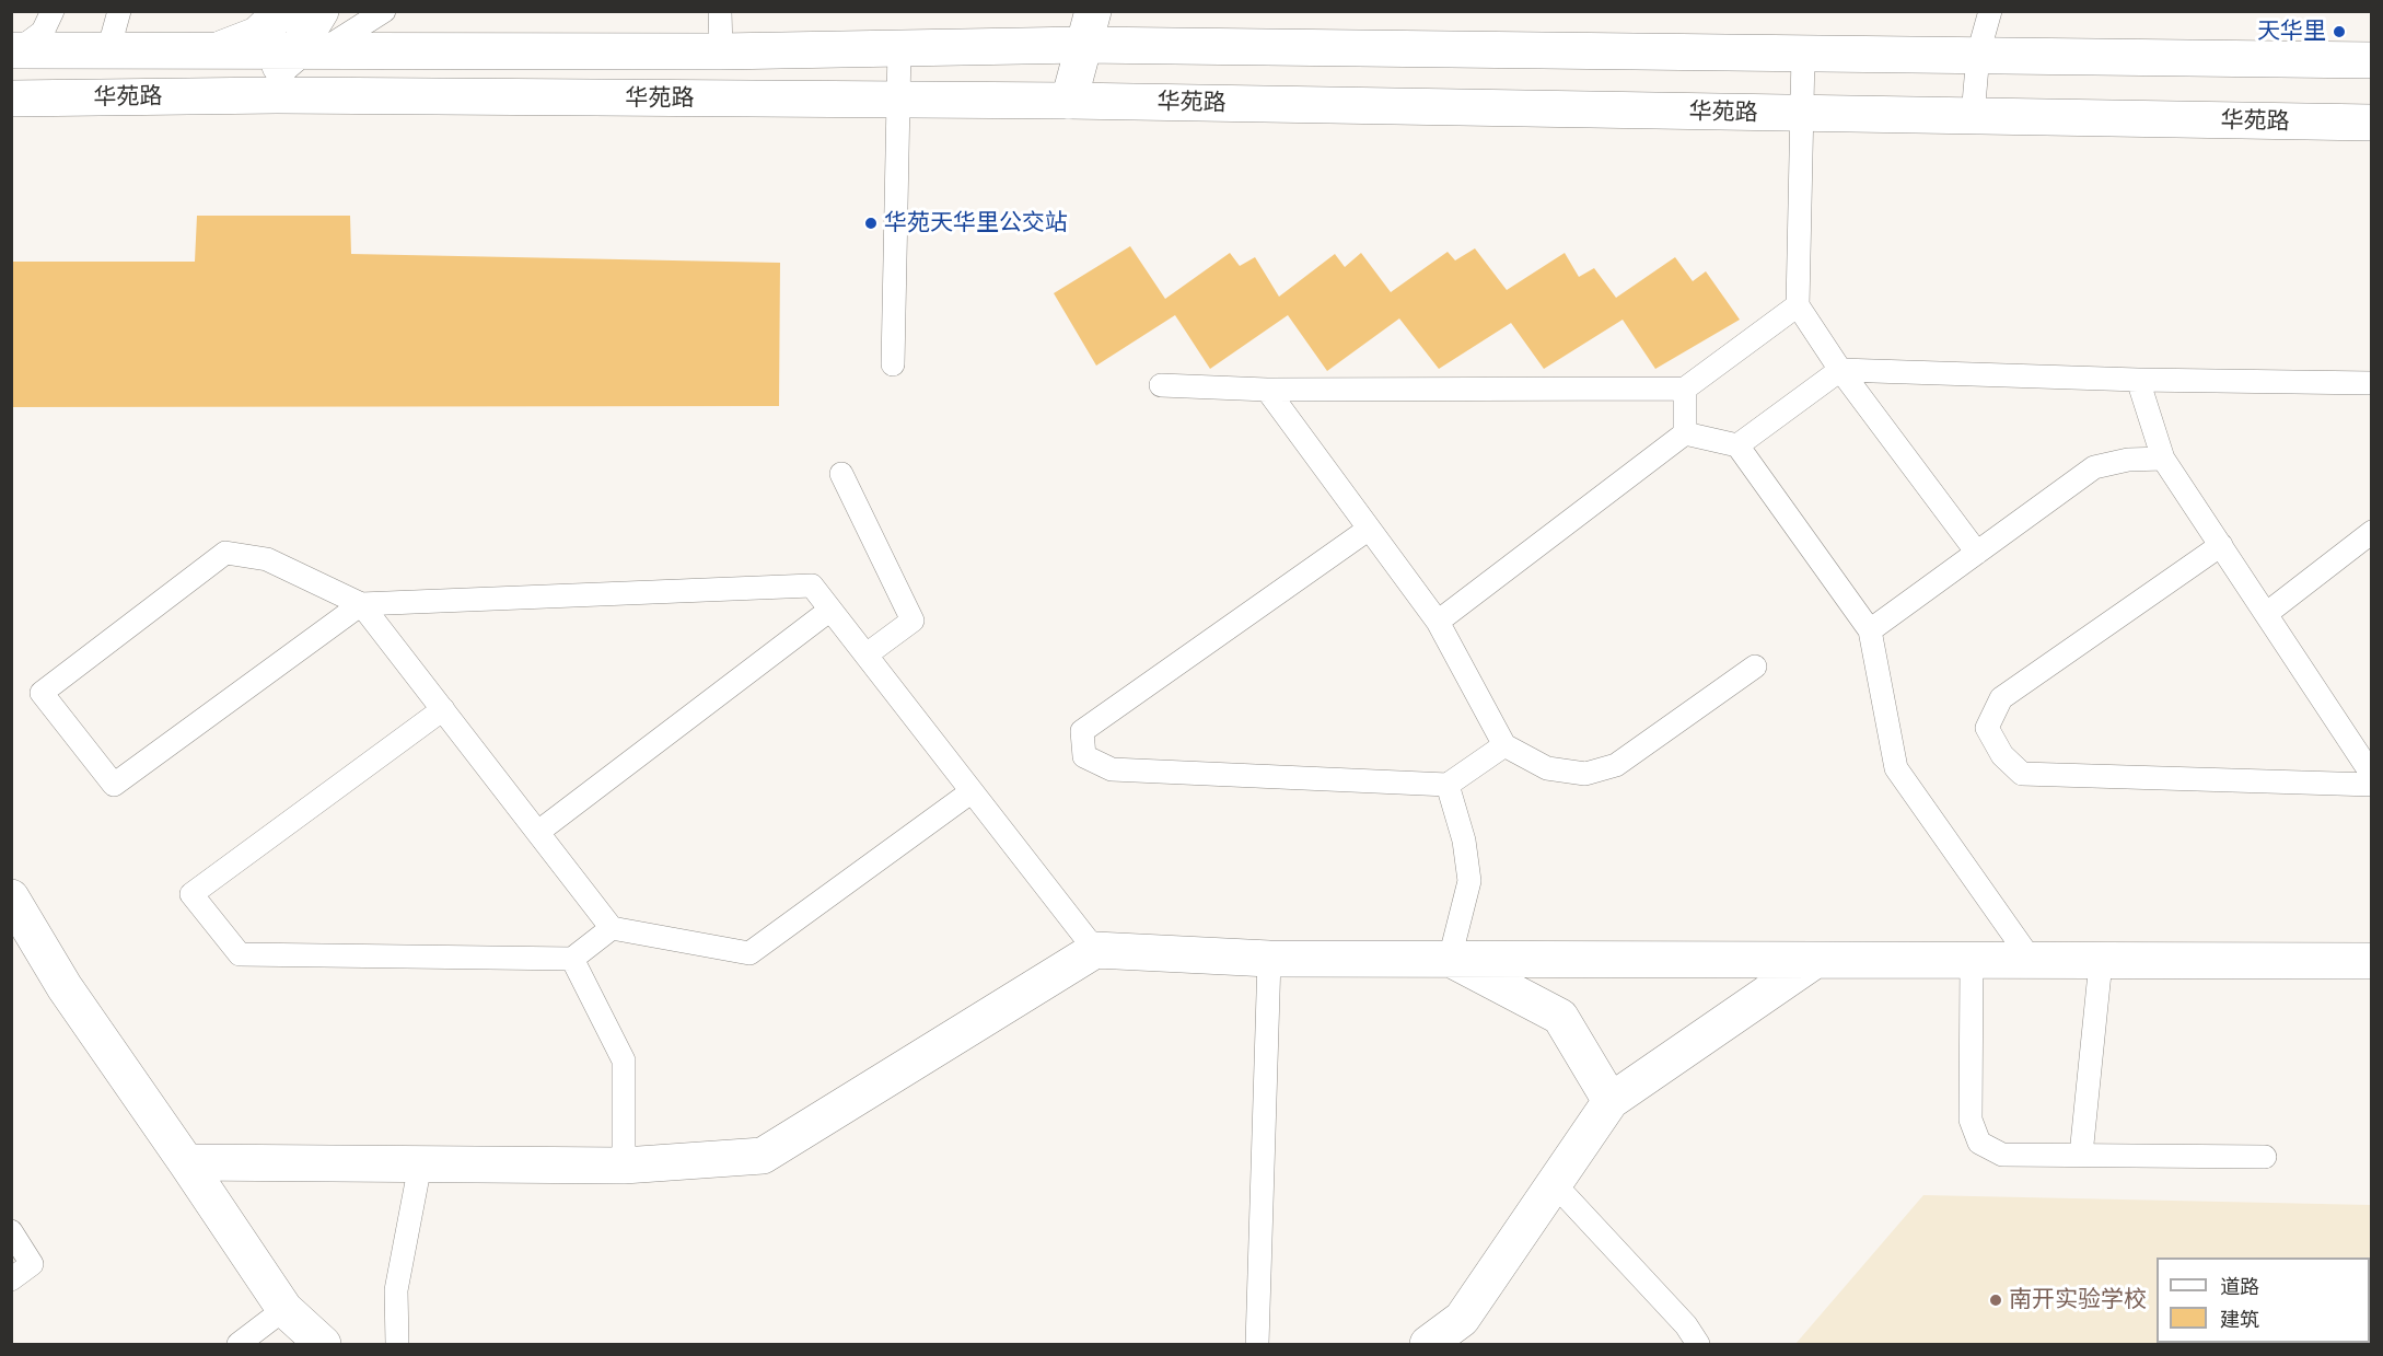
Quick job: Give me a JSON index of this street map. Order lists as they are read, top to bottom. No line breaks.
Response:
{"streets":{"main road":["华苑路"]},"places":["天华里","华苑天华里公交站","南开实验学校"],"legend":["道路","建筑"]}
